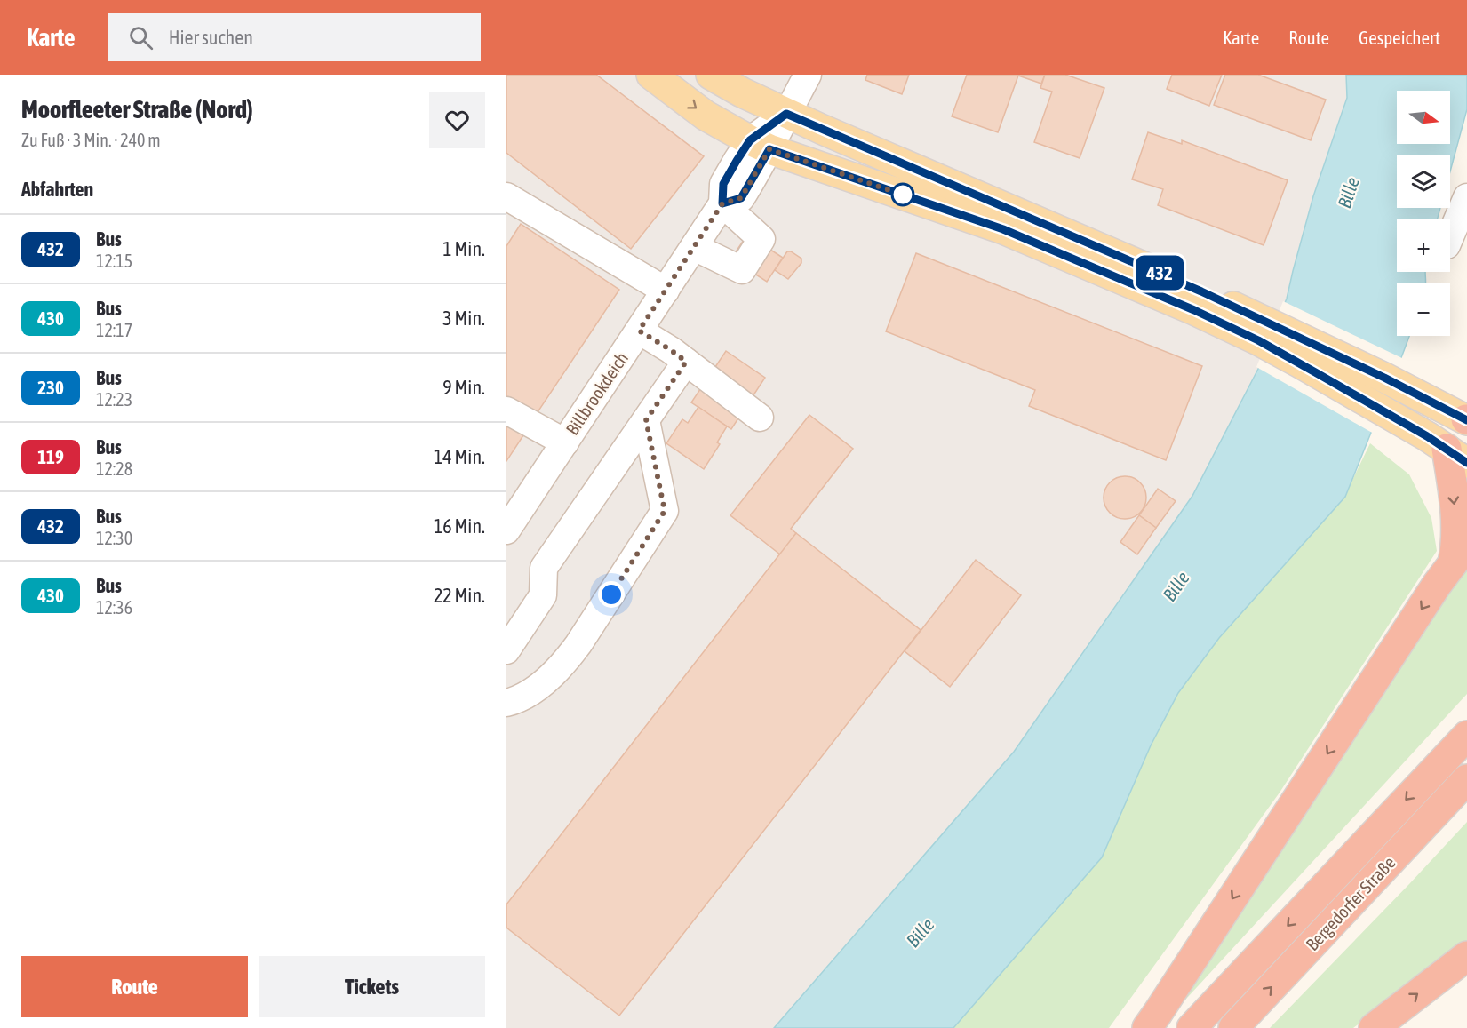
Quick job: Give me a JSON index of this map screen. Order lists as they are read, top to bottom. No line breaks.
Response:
{"streets":{"highway":["Bergedorfer Straße"],"street":["Billbrookdeich"]},"water":["Bille"],"lines":["bus line 432"],"north":"right","page":{"header":"Karte","search":"Hier suchen","nav":["Karte","Route","Gespeichert"],"heading":[["Moorfleeter Straße (Nord)","Zu Fuß · 3 Min. · 240 m"],"Abfahrten"],"on_map":"432","map_buttons":["+","−"],"list":[{"mark":"432","name":"Bus","note":"12:15","value":"1 Min."},{"mark":"430","name":"Bus","note":"12:17","value":"3 Min."},{"mark":"230","name":"Bus","note":"12:23","value":"9 Min."},{"mark":"119","name":"Bus","note":"12:28","value":"14 Min."},{"mark":"432","name":"Bus","note":"12:30","value":"16 Min."},{"mark":"430","name":"Bus","note":"12:36","value":"22 Min."}],"buttons":["Route","Tickets"]}}
